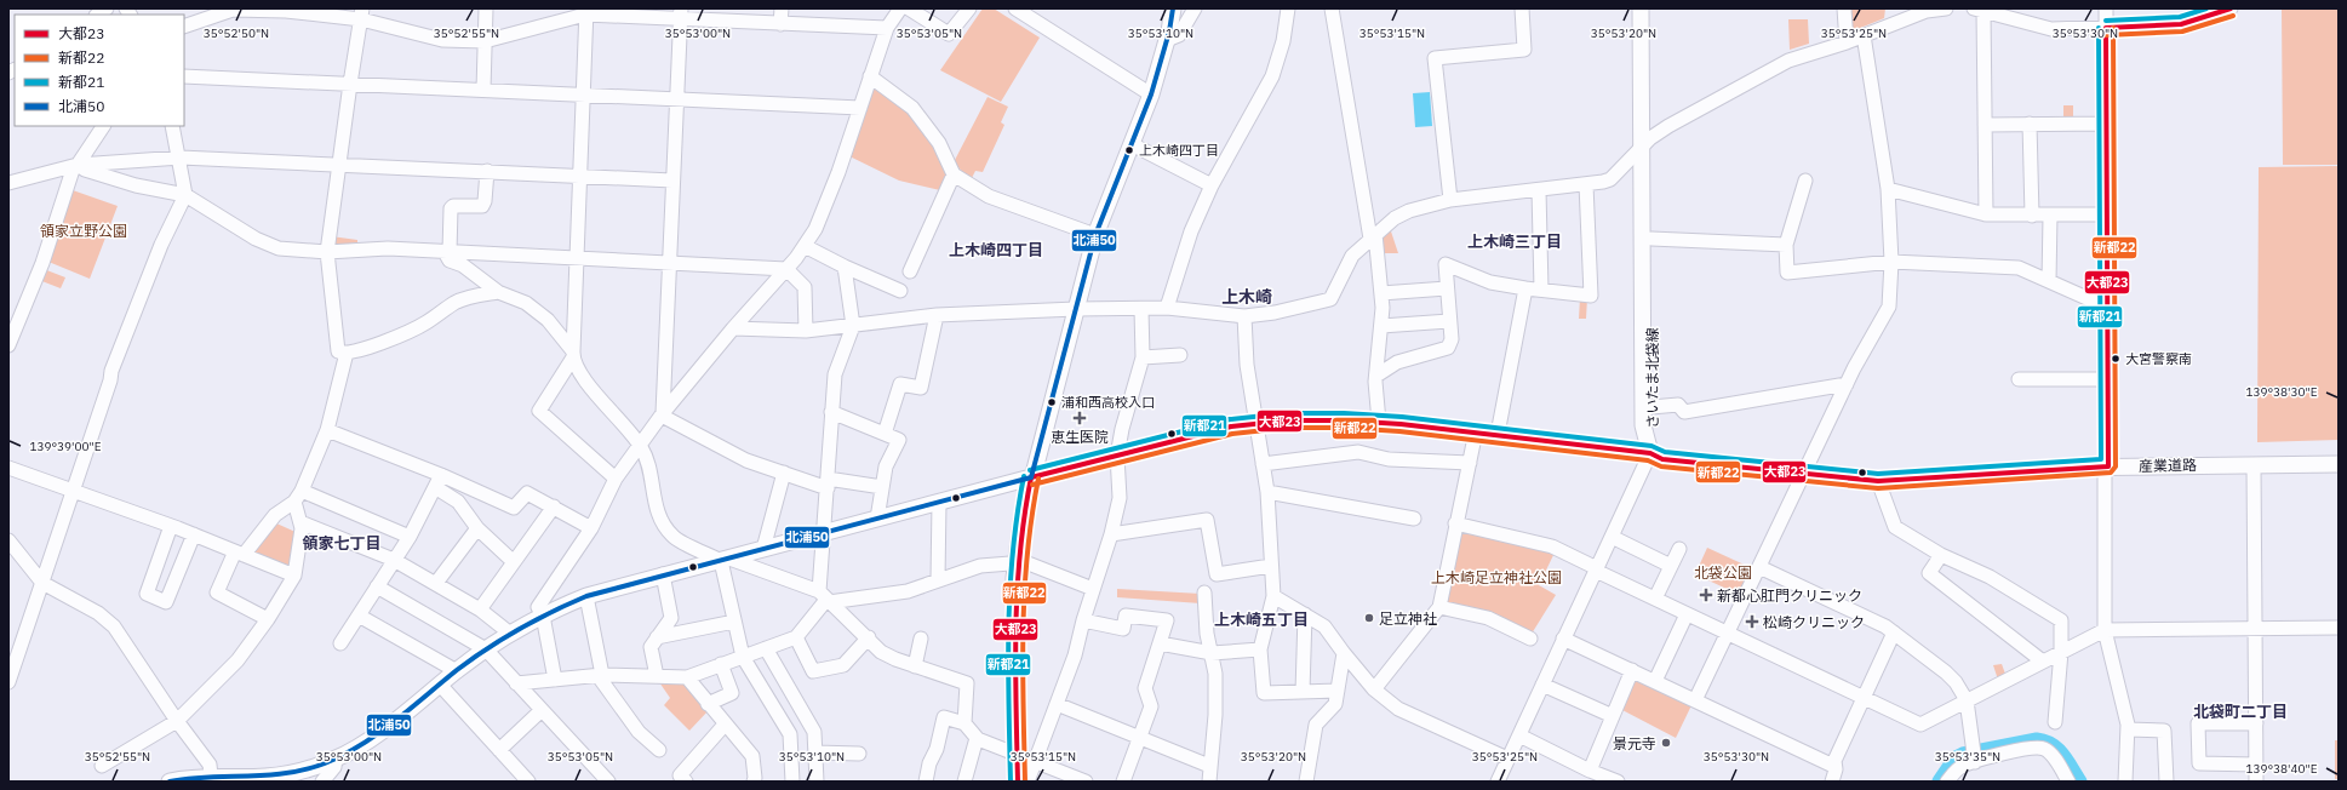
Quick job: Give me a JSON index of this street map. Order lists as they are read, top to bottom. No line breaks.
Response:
{"streets":{"main road":["さいたま北袋線","産業道路"]},"crossings":[["さいたま北袋線","産業道路"]],"districts":["上木崎三丁目","上木崎四丁目","上木崎","領家七丁目","上木崎五丁目","北袋町二丁目"],"parks":["領家立野公園","北袋公園","上木崎足立神社公園"],"places":{"other":["上木崎四丁目","大宮警察南","浦和西高校入口","足立神社","景元寺"],"health":["恵生医院","新都心肛門クリニック","松崎クリニック"]},"lines":["transit line 大都23","transit line 新都21","transit line 北浦50","transit line 新都22"],"legend":["大都23","新都22","新都21","北浦50"],"coordinates":["35°52'50\"N","35°52'55\"N","35°53'00\"N","35°53'05\"N","35°53'10\"N","35°53'15\"N","35°53'20\"N","35°53'25\"N","35°53'30\"N","139°38'30\"E","139°39'00\"E","35°53'35\"N","139°38'40\"E"]}
